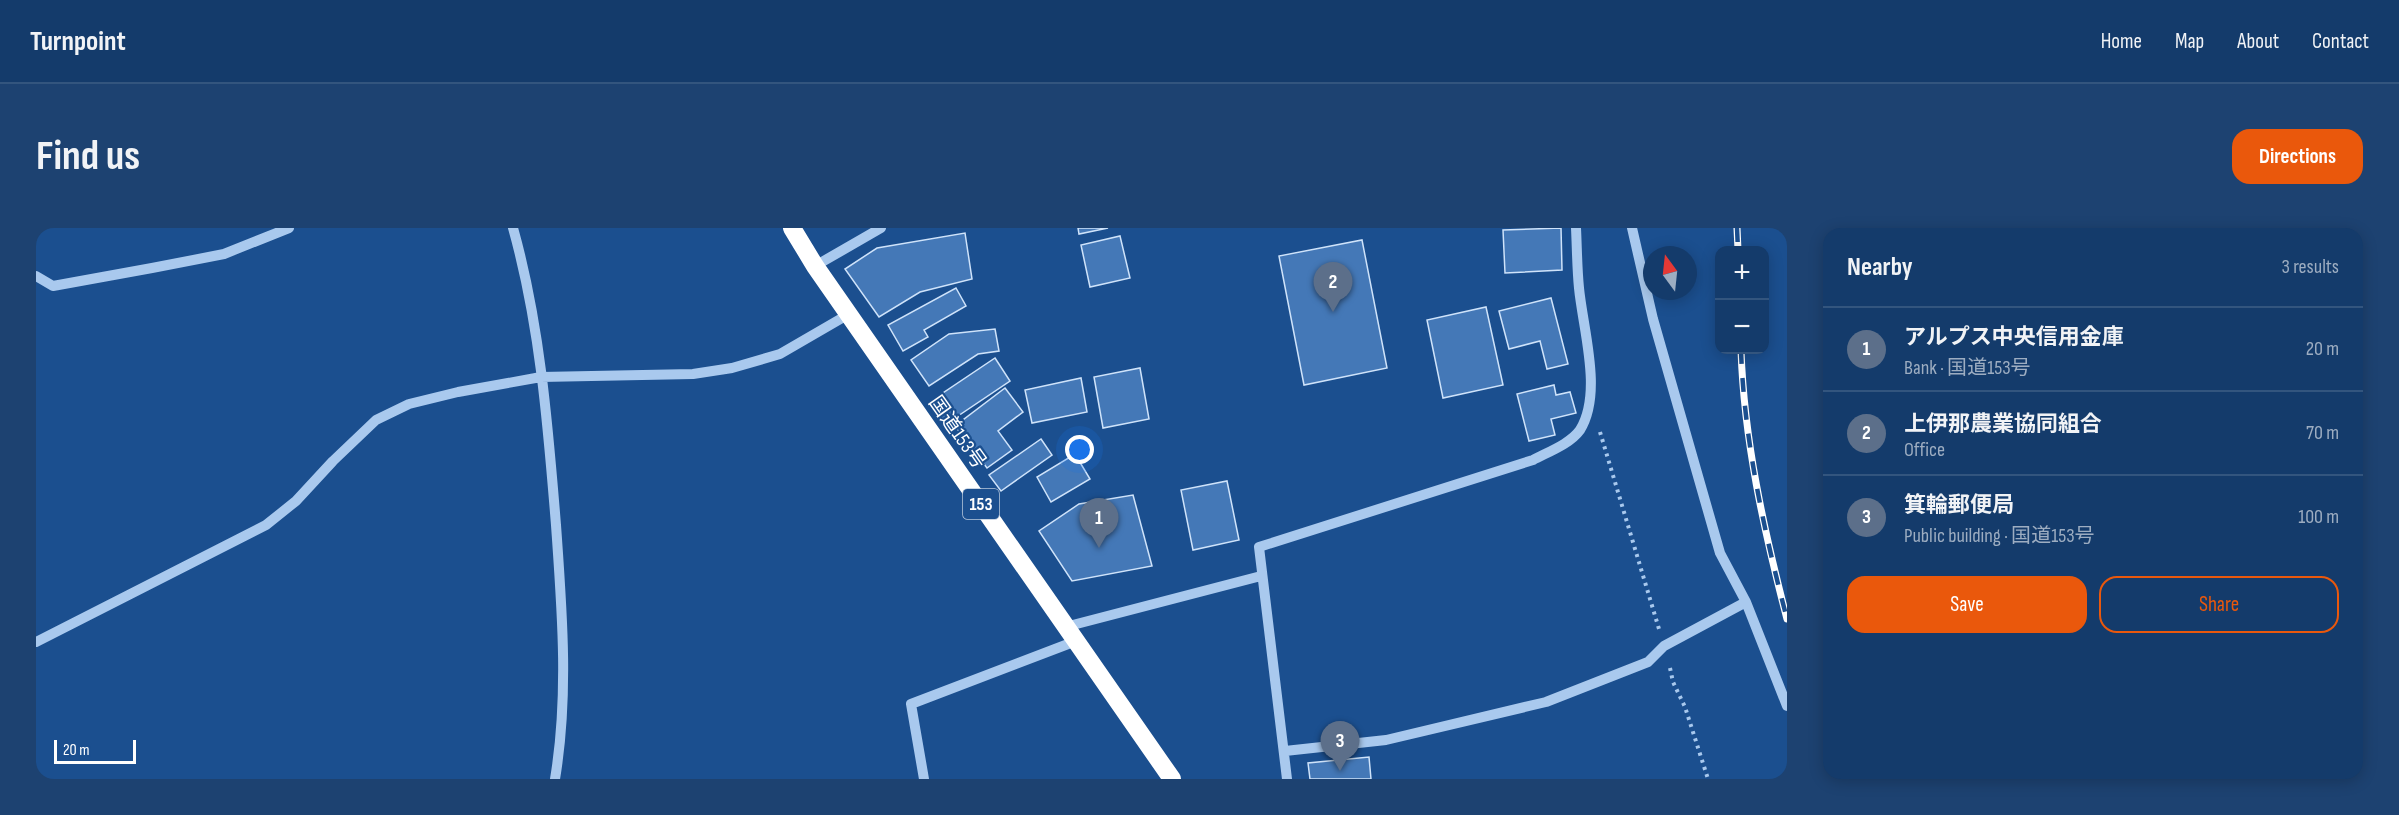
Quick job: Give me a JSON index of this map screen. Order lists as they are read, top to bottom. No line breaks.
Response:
{"streets":{"highway":["国道153号","153"]},"scale_bar":"20 m","north":"top","page":{"header":"Turnpoint","nav":["Home","Map","About","Contact"],"buttons":["Directions",["Save","Share"]],"title":"Find us","heading":["Nearby","3 results"],"map_buttons":["+","−"],"pins":["2","1","3"],"list":[{"mark":"1","name":"アルプス中央信用金庫","note":"Bank · 国道153号","value":"20 m"},{"mark":"2","name":"上伊那農業協同組合","note":"Office","value":"70 m"},{"mark":"3","name":"箕輪郵便局","note":"Public building · 国道153号","value":"100 m"}],"scale":"20 m"}}
